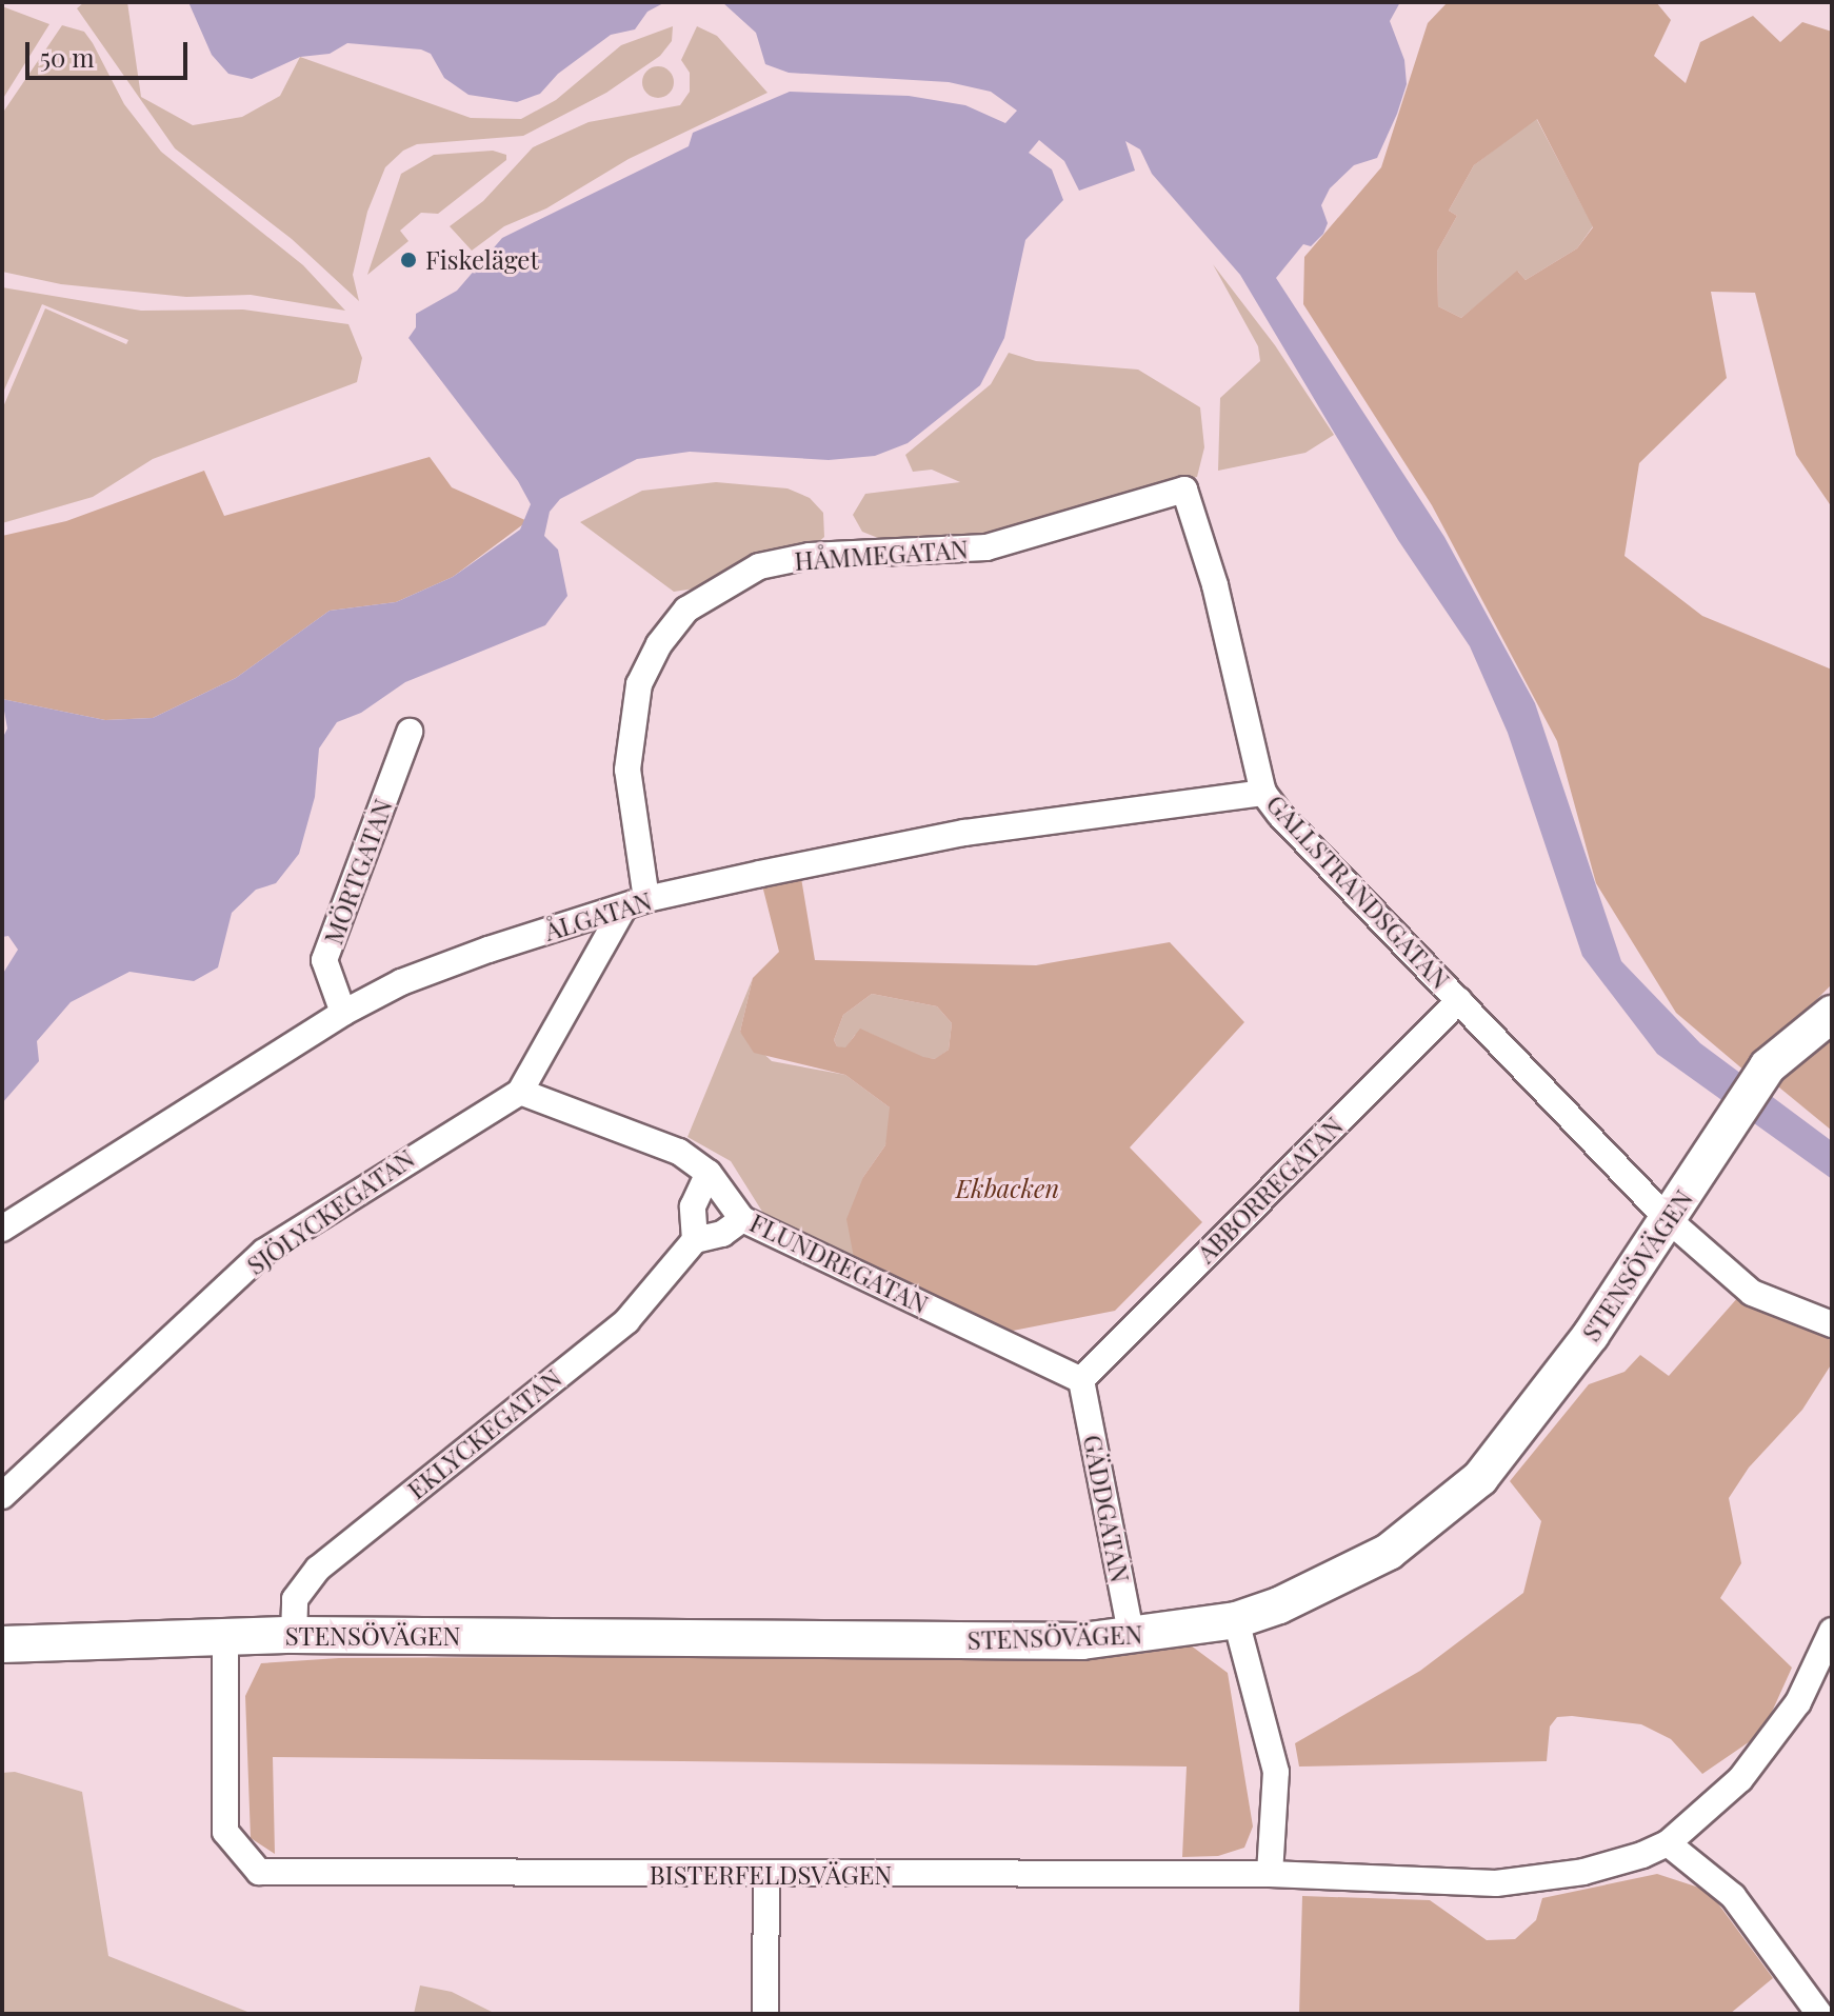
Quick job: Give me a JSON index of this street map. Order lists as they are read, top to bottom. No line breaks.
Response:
{"streets":{"street":["HÅMMEGATAN","MÖRTGATAN","GALLSTRANDSGATAN","ÅLGATAN","ABBORREGATAN","SJÖLYCKEGATAN","FLUNDREGATAN","STENSÖVÄGEN","EKLYCKEGATAN","GÄDDGATAN","BISTERFELDSVÄGEN"]},"crossings":[["HÅMMEGATAN","GALLSTRANDSGATAN"],["HÅMMEGATAN","ÅLGATAN"],["HÅMMEGATAN","SJÖLYCKEGATAN"],["MÖRTGATAN","ÅLGATAN"],["GALLSTRANDSGATAN","ÅLGATAN"],["GALLSTRANDSGATAN","ABBORREGATAN"],["GALLSTRANDSGATAN","STENSÖVÄGEN"],["ÅLGATAN","SJÖLYCKEGATAN"],["ABBORREGATAN","FLUNDREGATAN"],["ABBORREGATAN","GÄDDGATAN"],["SJÖLYCKEGATAN","FLUNDREGATAN"],["FLUNDREGATAN","EKLYCKEGATAN"],["FLUNDREGATAN","GÄDDGATAN"],["STENSÖVÄGEN","EKLYCKEGATAN"],["STENSÖVÄGEN","GÄDDGATAN"],["STENSÖVÄGEN","BISTERFELDSVÄGEN"]],"parks":["Ekbacken"],"places":["Fiskeläget"],"scale_bar":"50 m"}
